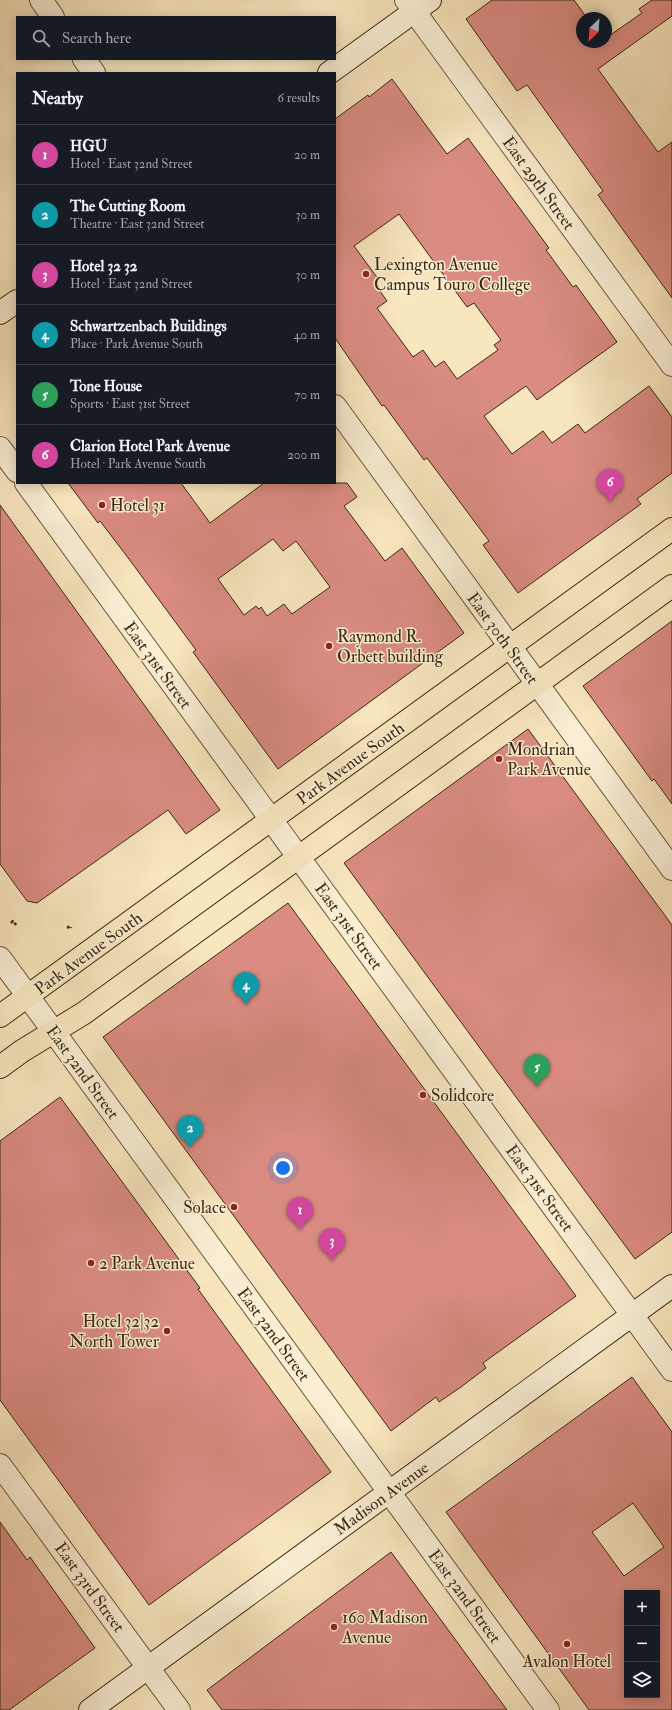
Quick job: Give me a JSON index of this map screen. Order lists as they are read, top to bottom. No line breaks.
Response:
{"streets":{"main road":["Park Avenue South"],"street":["East 29th Street","East 30th Street","East 31st Street","East 32nd Street","Madison Avenue","East 33rd Street"]},"crossings":[["East 30th Street","Park Avenue South"],["East 31st Street","Park Avenue South"],["East 31st Street","Madison Avenue"],["Park Avenue South","East 32nd Street"],["East 32nd Street","Madison Avenue"],["Madison Avenue","East 33rd Street"]],"places":["Lexington Avenue Campus Touro College","Hotel 31","Raymond R. Orbett building","Mondrian Park Avenue","Solidcore","Solace","2 Park Avenue","Hotel 32|32 North Tower","160 Madison Avenue","Avalon Hotel"],"north":"bottom left","page":{"search":"Search here","heading":["Nearby","6 results"],"list":[{"mark":"1","name":"HGU","note":"Hotel · East 32nd Street","value":"20 m"},{"mark":"2","name":"The Cutting Room","note":"Theatre · East 32nd Street","value":"30 m"},{"mark":"3","name":"Hotel 32 32","note":"Hotel · East 32nd Street","value":"30 m"},{"mark":"4","name":"Schwartzenbach Buildings","note":"Place · Park Avenue South","value":"40 m"},{"mark":"5","name":"Tone House","note":"Sports · East 31st Street","value":"70 m"},{"mark":"6","name":"Clarion Hotel Park Avenue","note":"Hotel · Park Avenue South","value":"200 m"}],"pins":["6","4","5","2","1","3"],"map_buttons":["+","−"]}}
